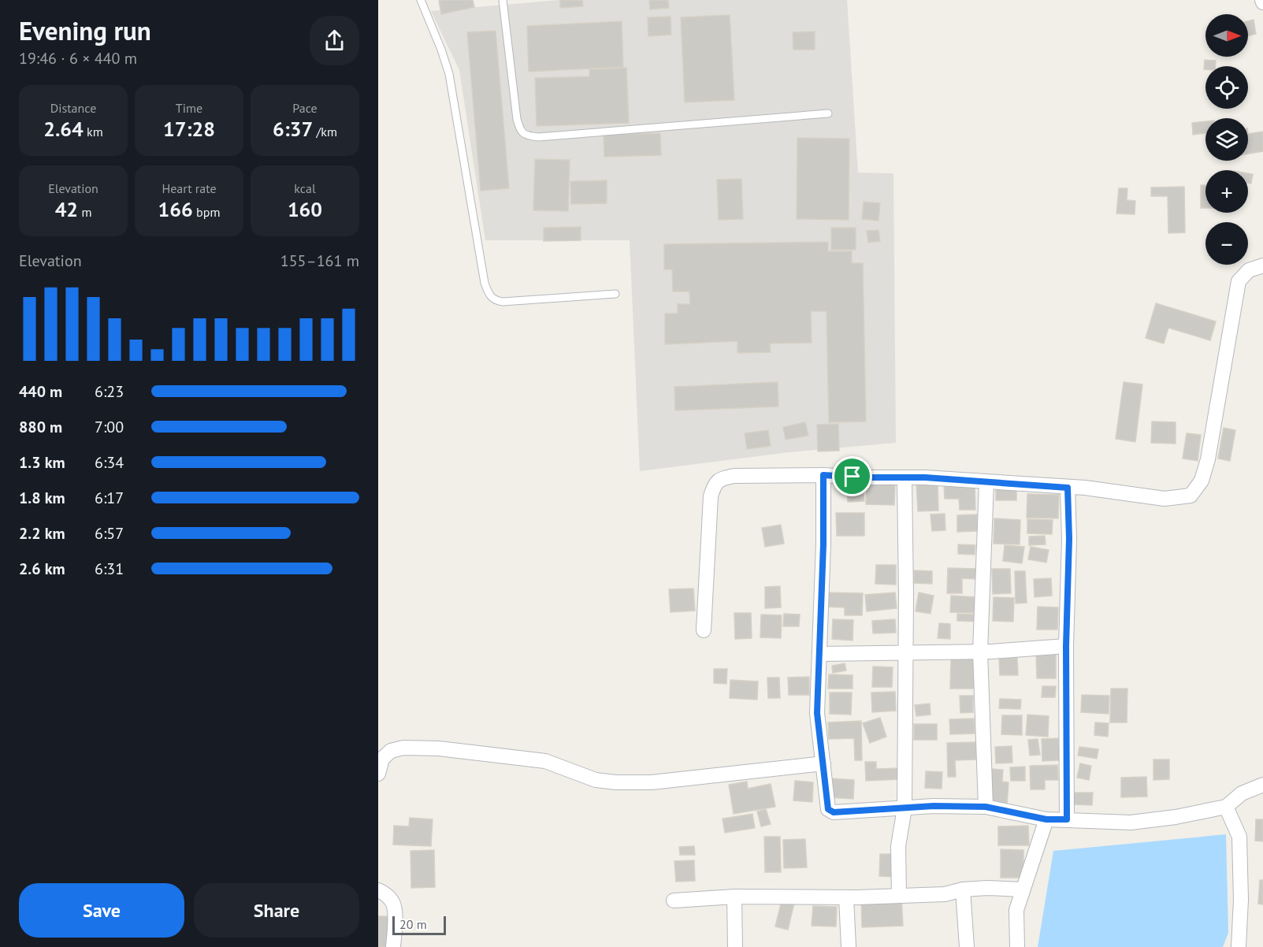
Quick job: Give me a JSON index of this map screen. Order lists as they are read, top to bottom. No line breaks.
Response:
{"scale_bar":"20 m","north":"right","page":{"heading":["Evening run","19:46 · 6 × 440 m"],"map_buttons":["+","−"],"stats":[["Distance","2.64 km"],["Time","17:28"],["Pace","6:37 /km"],["Elevation","42 m"],["Heart rate","166 bpm"],["kcal","160"]],"chart":["Elevation","155–161 m"],"list":[{"name":"440 m","note":"6:23"},{"name":"880 m","note":"7:00"},{"name":"1.3 km","note":"6:34"},{"name":"1.8 km","note":"6:17"},{"name":"2.2 km","note":"6:57"},{"name":"2.6 km","note":"6:31"}],"buttons":["Save","Share"],"scale":"20 m"}}
